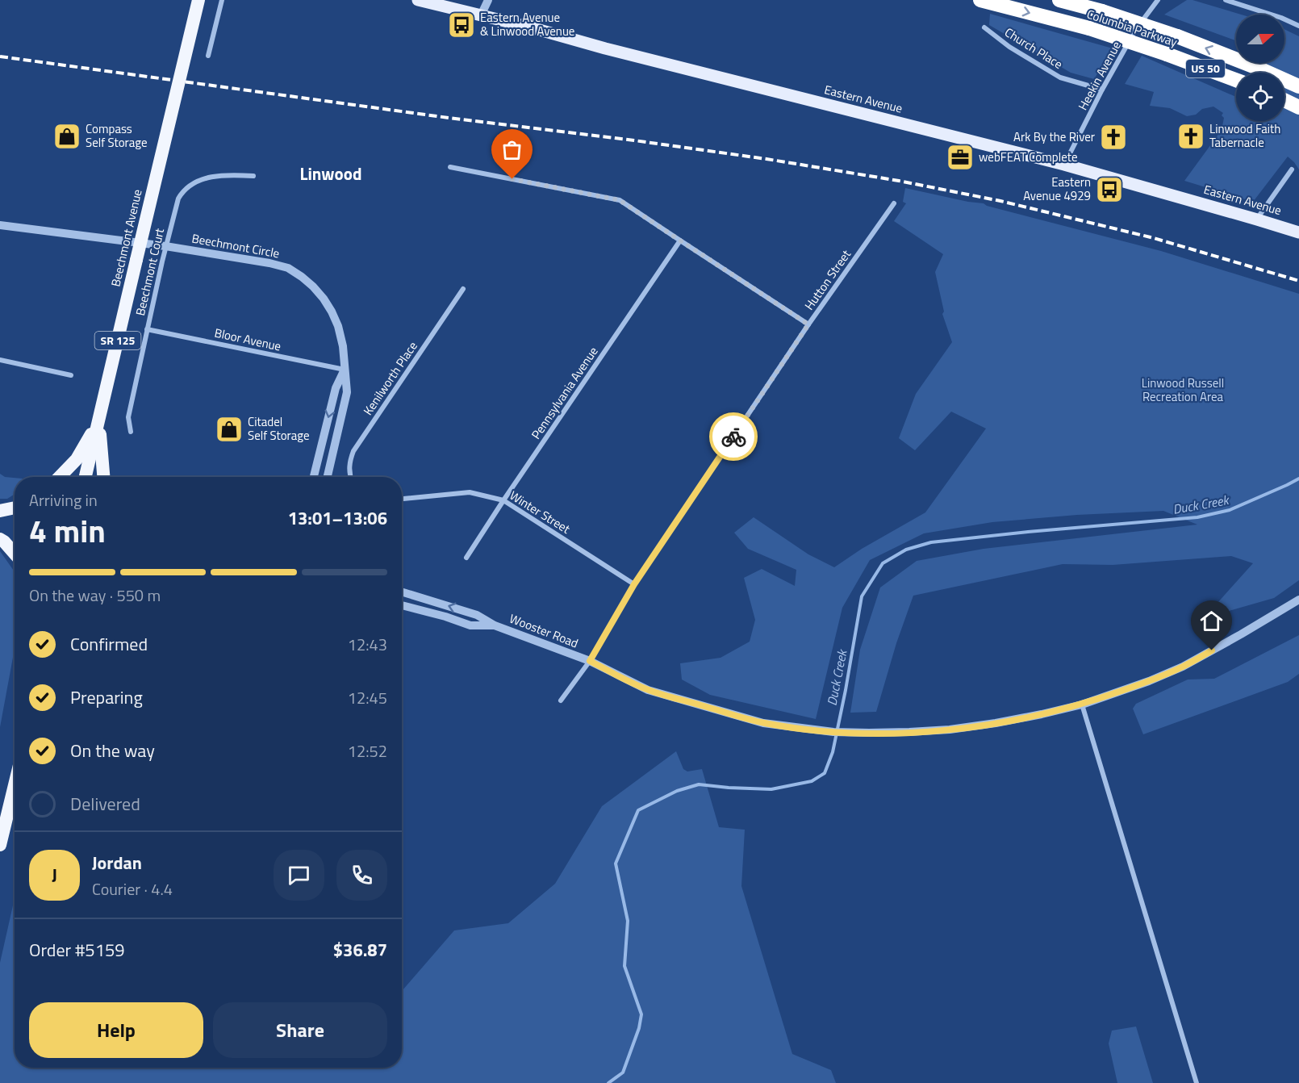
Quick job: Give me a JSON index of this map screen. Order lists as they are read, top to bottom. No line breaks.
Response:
{"streets":{"highway":["Columbia Parkway","US 50","Beechmont Avenue","SR 125"],"main road":["Eastern Avenue"],"street":["Church Place","Heekin Avenue","Beechmont Circle","Beechmont Court","Hutton Street","Bloor Avenue","Kenilworth Place","Pennsylvania Avenue","Winter Street","Wooster Road"]},"crossings":[["Church Place","Heekin Avenue"],["Heekin Avenue","Eastern Avenue"],["Beechmont Circle","Beechmont Court"],["Beechmont Circle","Bloor Avenue"],["Beechmont Court","Bloor Avenue"],["Hutton Street","Winter Street"],["Hutton Street","Wooster Road"],["Pennsylvania Avenue","Winter Street"]],"districts":["Linwood"],"water":["Duck Creek"],"parks":["Linwood Russell Recreation Area"],"places":{"bus stop":["Eastern Avenue & Linwood Avenue","Eastern Avenue 4929"],"shop":["Compass Self Storage","Citadel Self Storage"],"church":["Linwood Faith Tabernacle","Ark By the River"],"office":["webFEAT Complete"]},"north":"right","page":{"heading":["4 min","Arriving in","13:01–13:06"],"panel":["Jordan","Courier · 4.4","Order #5159","$36.87"],"bar":"On the way · 550 m","list":[["Confirmed","12:43"],["Preparing","12:45"],["On the way","12:52"],"Delivered"],"round":"J","buttons":["Help","Share"]}}
